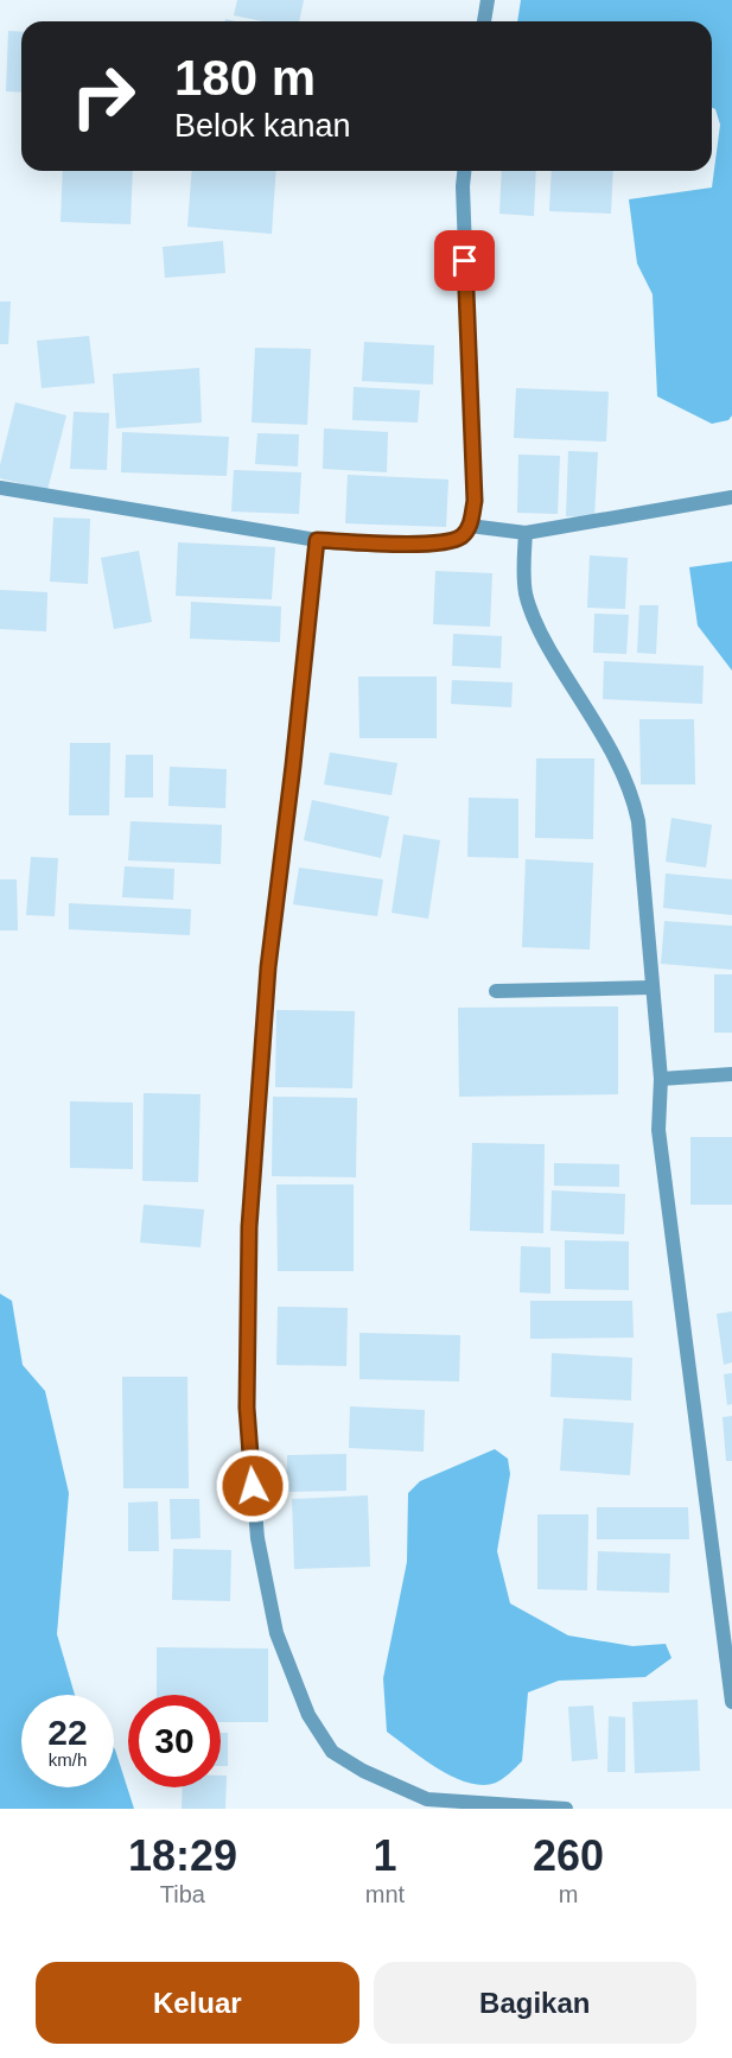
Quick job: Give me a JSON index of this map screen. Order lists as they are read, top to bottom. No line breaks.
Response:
{"page":{"turn":["180 m","Belok kanan"],"speed":"22 km/h","limit":"30","eta":["18:29","Tiba","1","mnt","260","m"],"buttons":["Keluar","Bagikan"]}}
